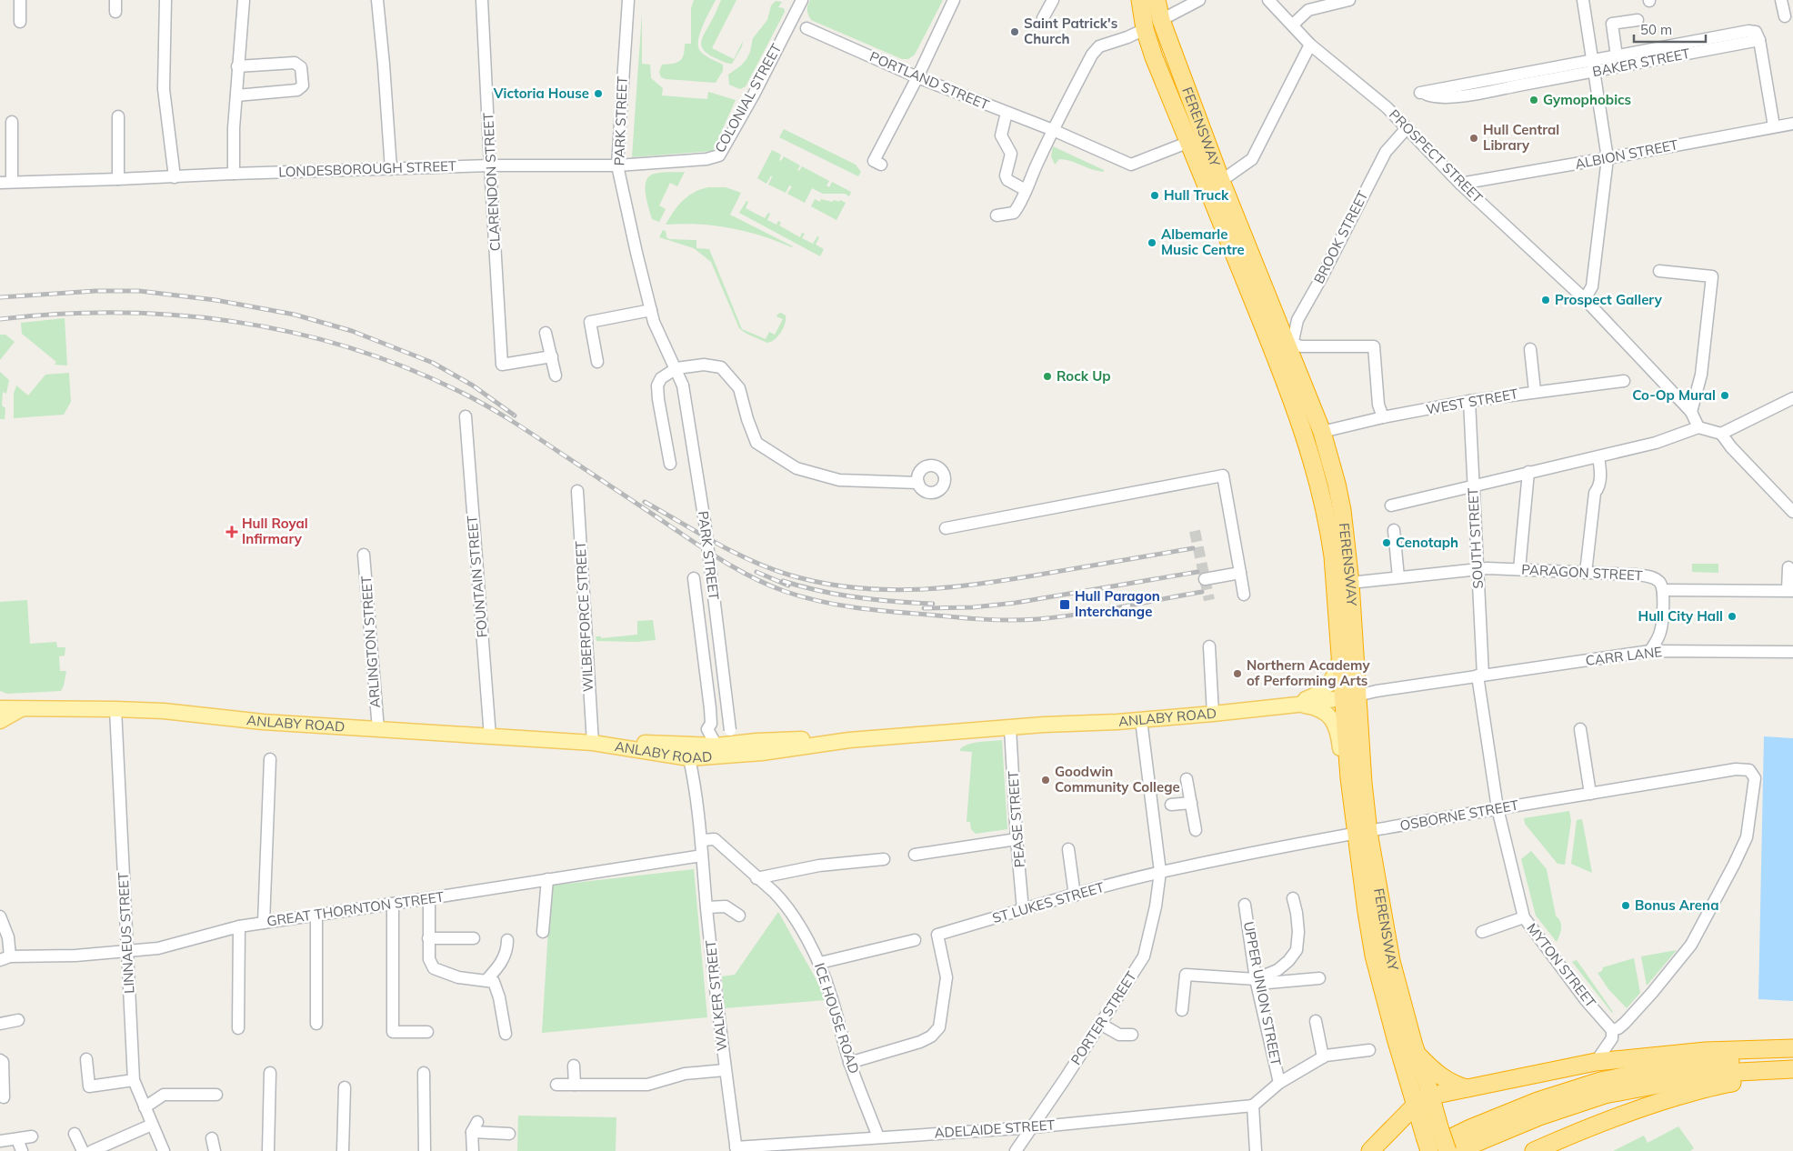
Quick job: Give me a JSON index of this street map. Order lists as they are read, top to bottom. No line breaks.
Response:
{"streets":{"highway":["FERENSWAY"],"main road":["ANLABY ROAD"],"street":["BAKER STREET","PORTLAND STREET","COLONIAL STREET","PARK STREET","ALBION STREET","PROSPECT STREET","LONDESBOROUGH STREET","CLARENDON STREET","BROOK STREET","WEST STREET","SOUTH STREET","PARAGON STREET","FOUNTAIN STREET","WILBERFORCE STREET","ARLINGTON STREET","CARR LANE","OSBORNE STREET","PEASE STREET","ST LUKES STREET","GREAT THORNTON STREET","LINNAEUS STREET","MYTON STREET","UPPER UNION STREET","WALKER STREET","ICE HOUSE ROAD","PORTER STREET","ADELAIDE STREET"]},"crossings":[["PORTLAND STREET","FERENSWAY"],["COLONIAL STREET","PARK STREET"],["COLONIAL STREET","LONDESBOROUGH STREET"],["PARK STREET","LONDESBOROUGH STREET"],["PARK STREET","ANLABY ROAD"],["FERENSWAY","BROOK STREET"],["FERENSWAY","WEST STREET"],["FERENSWAY","PARAGON STREET"],["FERENSWAY","ANLABY ROAD"],["FERENSWAY","OSBORNE STREET"],["ALBION STREET","PROSPECT STREET"],["PROSPECT STREET","BROOK STREET"],["LONDESBOROUGH STREET","CLARENDON STREET"],["WEST STREET","SOUTH STREET"],["SOUTH STREET","PARAGON STREET"],["SOUTH STREET","CARR LANE"],["SOUTH STREET","ANLABY ROAD"],["SOUTH STREET","OSBORNE STREET"],["SOUTH STREET","MYTON STREET"],["FOUNTAIN STREET","ANLABY ROAD"],["WILBERFORCE STREET","ANLABY ROAD"],["ARLINGTON STREET","ANLABY ROAD"],["CARR LANE","ANLABY ROAD"],["ANLABY ROAD","PEASE STREET"],["ANLABY ROAD","LINNAEUS STREET"],["ANLABY ROAD","PORTER STREET"],["OSBORNE STREET","ST LUKES STREET"],["OSBORNE STREET","MYTON STREET"],["OSBORNE STREET","PORTER STREET"],["PEASE STREET","ST LUKES STREET"],["ST LUKES STREET","ICE HOUSE ROAD"],["ST LUKES STREET","PORTER STREET"],["GREAT THORNTON STREET","LINNAEUS STREET"],["GREAT THORNTON STREET","WALKER STREET"],["WALKER STREET","ICE HOUSE ROAD"],["WALKER STREET","ADELAIDE STREET"],["ICE HOUSE ROAD","ADELAIDE STREET"],["PORTER STREET","ADELAIDE STREET"]],"places":{"other":["Saint Patrick's Church","Victoria House","Gymophobics","Hull Central Library","Hull Truck","Albemarle Music Centre","Prospect Gallery","Rock Up","Co-Op Mural","Cenotaph","Hull City Hall","Northern Academy of Performing Arts","Goodwin Community College","Bonus Arena"],"health":["Hull Royal Infirmary"],"transit":["Hull Paragon Interchange"]},"scale_bar":"50 m"}
